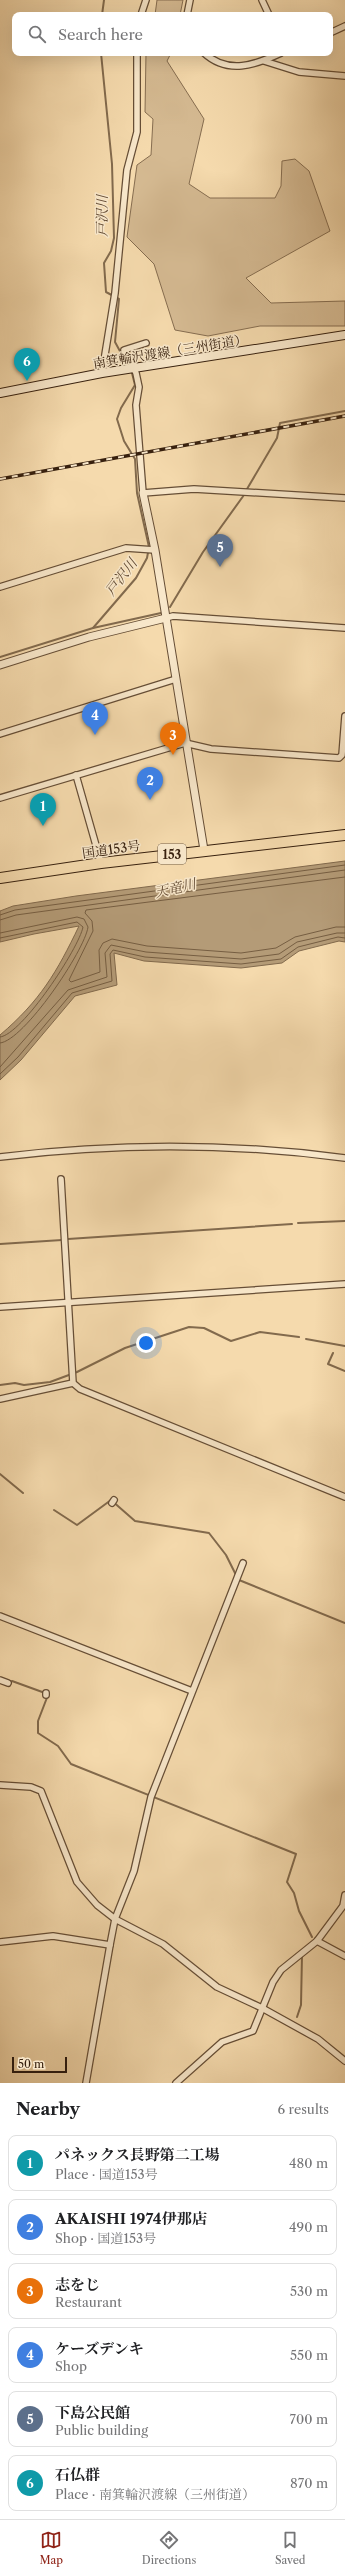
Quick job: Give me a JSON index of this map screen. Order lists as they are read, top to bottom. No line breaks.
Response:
{"streets":{"highway":["国道153号","153"],"main road":["南箕輪沢渡線（三州街道）"]},"water":["戸沢川","天竜川"],"scale_bar":"50 m","page":{"search":"Search here","pins":["6","5","4","3","2","1"],"scale":"50 m","heading":["Nearby","6 results"],"list":[{"mark":"1","name":"パネックス長野第二工場","note":"Place · 国道153号","value":"480 m"},{"mark":"2","name":"AKAISHI 1974伊那店","note":"Shop · 国道153号","value":"490 m"},{"mark":"3","name":"志をじ","note":"Restaurant","value":"530 m"},{"mark":"4","name":"ケーズデンキ","note":"Shop","value":"550 m"},{"mark":"5","name":"下島公民館","note":"Public building","value":"700 m"},{"mark":"6","name":"石仏群","note":"Place · 南箕輪沢渡線（三州街道）","value":"870 m"}],"nav":["Map","Directions","Saved"]}}
